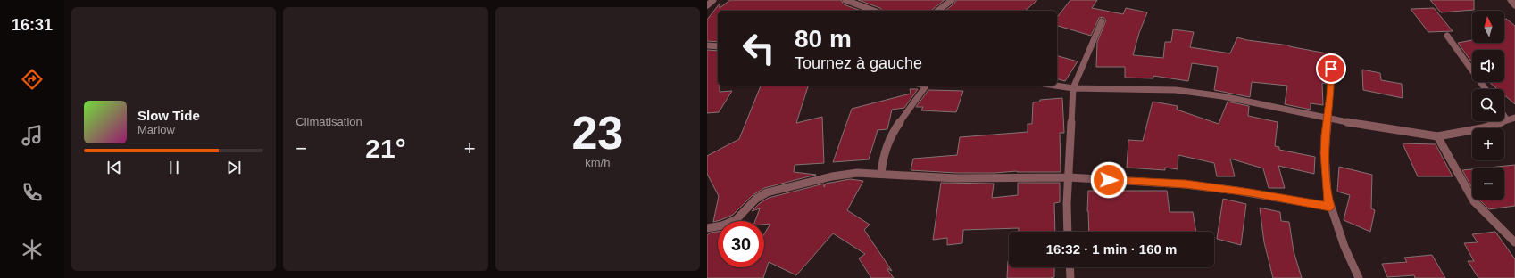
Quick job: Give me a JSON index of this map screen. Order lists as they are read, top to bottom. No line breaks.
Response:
{"north":"top","page":{"tabs":"16:31","tile":["Climatisation",["23","km/h"]],"map_buttons":["+","−"],"turn":["80 m","Tournez à gauche"],"song":["Slow Tide","Marlow"],"heat":["−","21°","+"],"limit":"30","trip":"16:32 · 1 min · 160 m"}}
